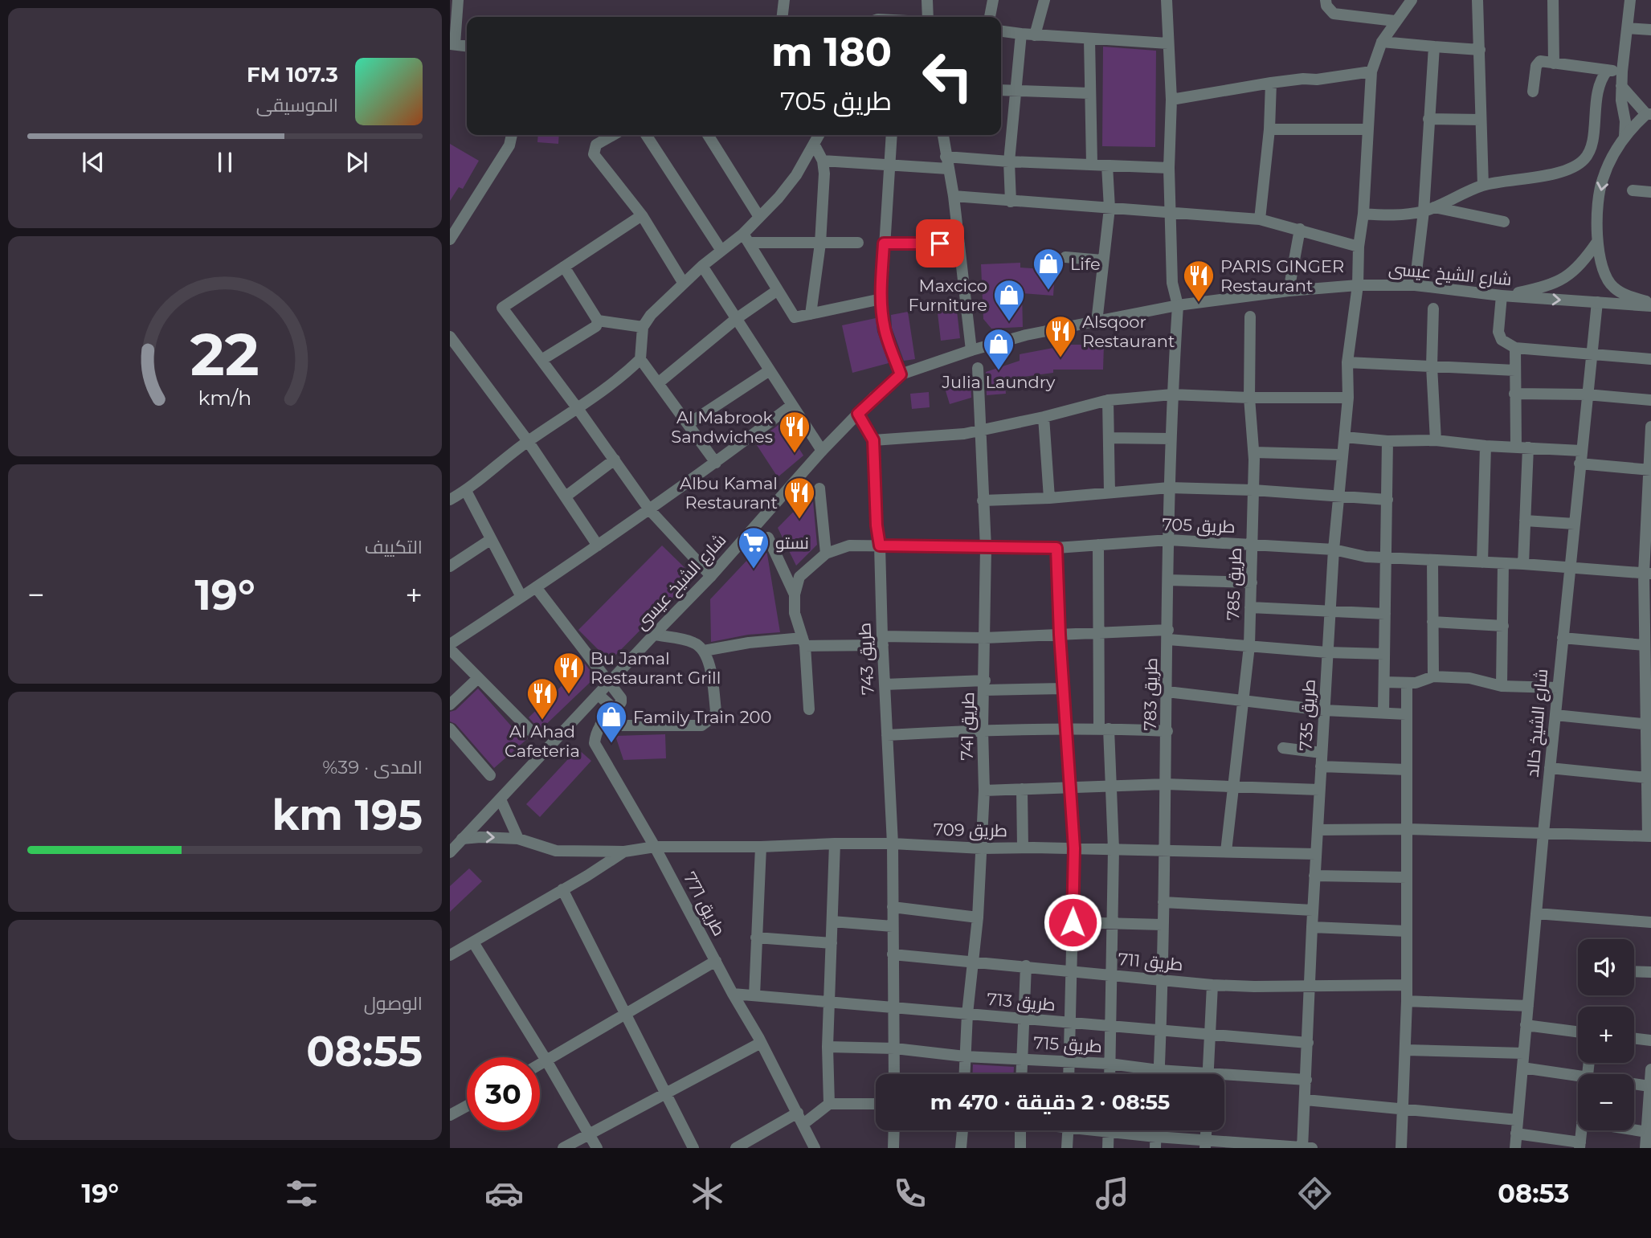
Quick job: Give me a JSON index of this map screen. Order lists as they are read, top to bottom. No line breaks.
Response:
{"streets":{"street":["شارع الشيخ عيسى","طريق 705","طريق 785","طريق 743","طريق 783","طريق 735","شارع الشيخ خالد","طريق 741","طريق 709","طريق 771","طريق 711","طريق 713","طريق 715"]},"crossings":[["شارع الشيخ عيسى","طريق 743"],["شارع الشيخ عيسى","طريق 783"],["شارع الشيخ عيسى","طريق 735"],["شارع الشيخ عيسى","شارع الشيخ خالد"],["شارع الشيخ عيسى","طريق 709"],["طريق 705","طريق 785"],["طريق 705","طريق 743"],["طريق 705","طريق 783"],["طريق 705","طريق 735"],["طريق 705","شارع الشيخ خالد"],["طريق 705","طريق 741"],["طريق 785","طريق 709"],["طريق 743","طريق 709"],["طريق 743","طريق 711"],["طريق 743","طريق 713"],["طريق 743","طريق 715"],["طريق 783","طريق 709"],["طريق 783","طريق 711"],["طريق 783","طريق 713"],["طريق 783","طريق 715"],["طريق 735","طريق 709"],["طريق 735","طريق 711"],["طريق 735","طريق 713"],["طريق 735","طريق 715"],["طريق 741","طريق 709"],["طريق 741","طريق 711"],["طريق 741","طريق 713"],["طريق 741","طريق 715"],["طريق 709","طريق 771"],["طريق 771","طريق 713"]],"places":{"shop":["Life","Maxcico Furniture","Julia Laundry","Family Train 200"],"restaurant":["PARIS GINGER Restaurant","Alsqoor Restaurant","Al Mabrook Sandwiches","Albu Kamal Restaurant","Bu Jamal Restaurant Grill","Al Ahad Cafeteria"],"supermarket":["نستو"]},"page":{"turn":["180 m","طريق 705"],"song":["107.3 FM","الموسيقى"],"tile":["التكييف",["المدى · 39%","195 km"],["الوصول","08:55"]],"heat":["−","19°","+"],"map_buttons":["+","−"],"limit":"30","trip":"08:55 · 2 دقيقة · 470 m","tabs":["08:53","19°"],"gauge":["22","km/h"]}}
